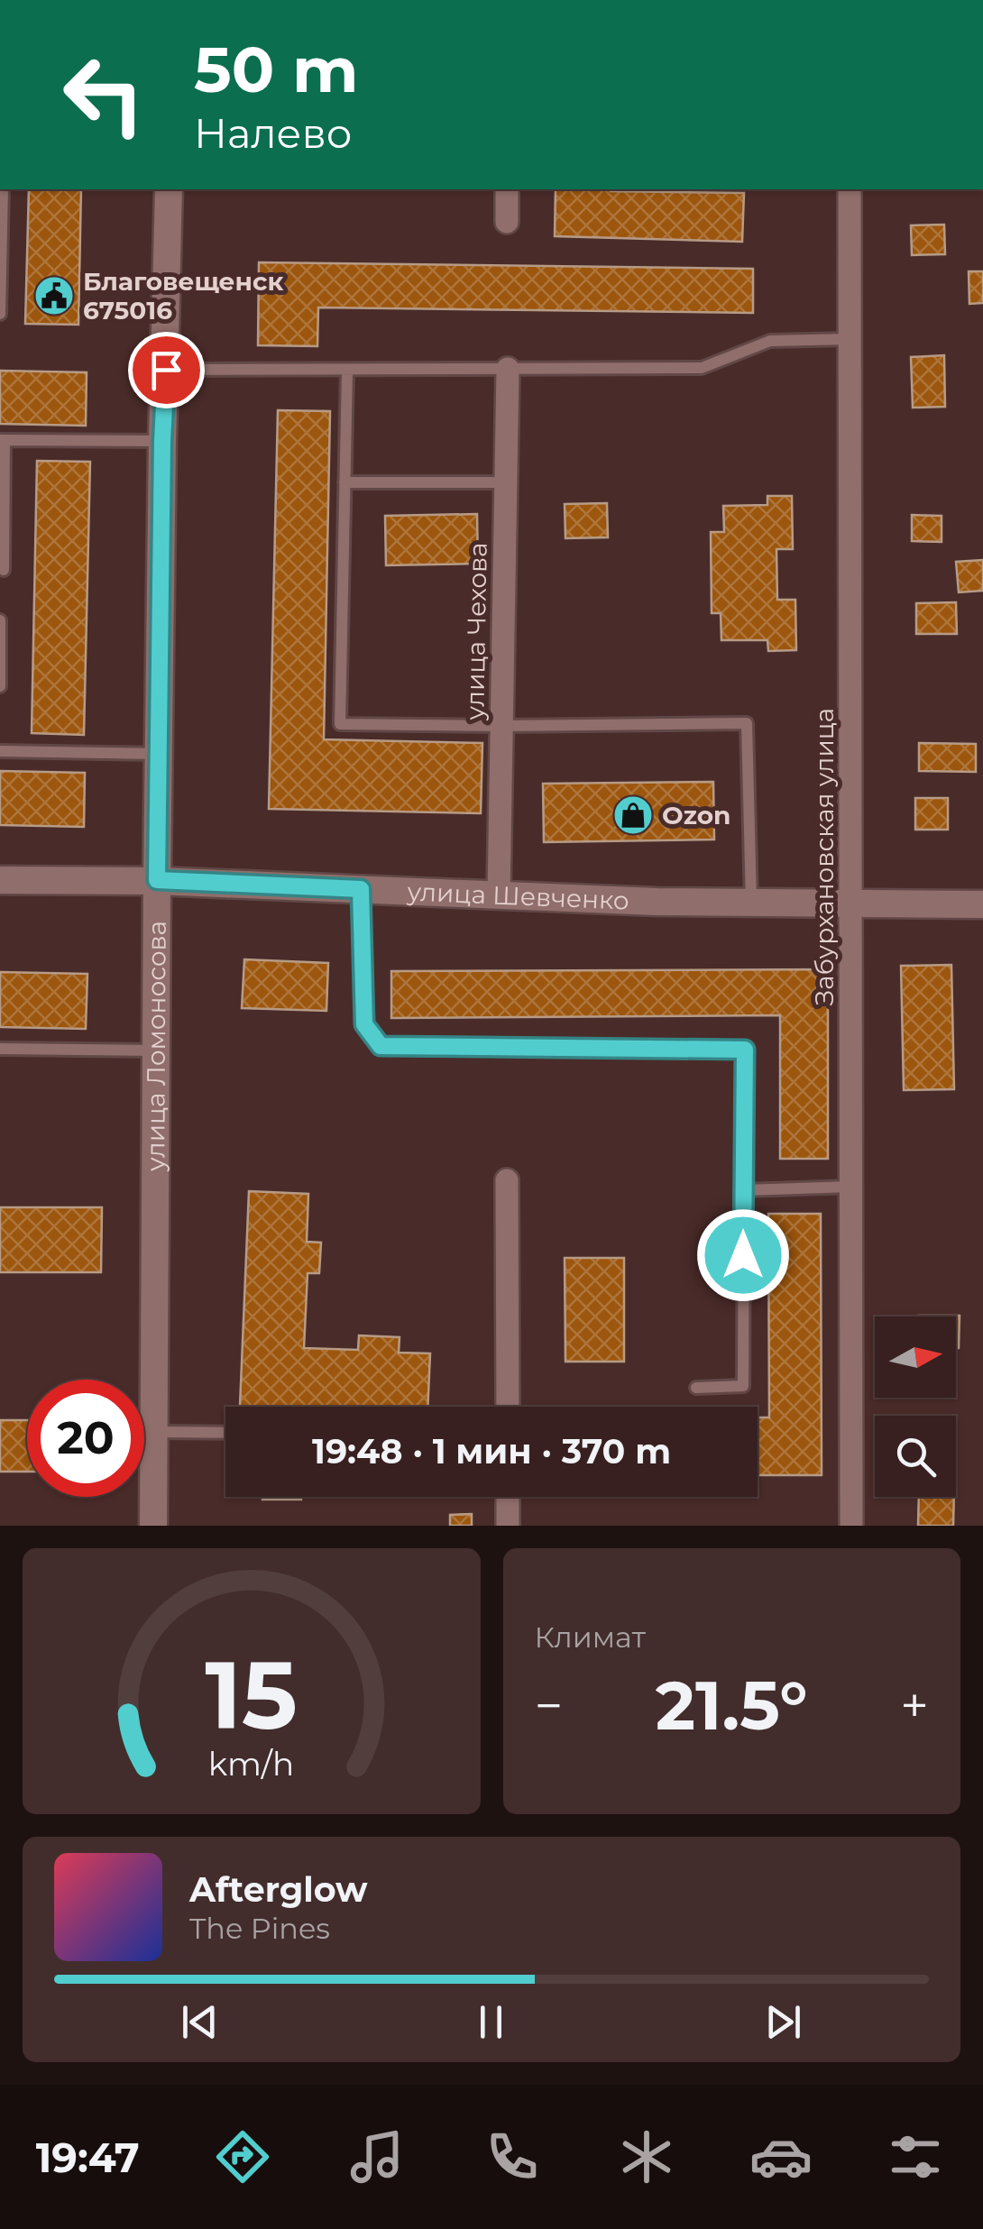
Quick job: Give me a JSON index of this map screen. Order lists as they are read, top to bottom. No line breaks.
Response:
{"streets":{"street":["улица Чехова","Забурхановская улица","улица Шевченко","улица Ломоносова"]},"crossings":[["улица Чехова","улица Шевченко"],["Забурхановская улица","улица Шевченко"],["улица Шевченко","улица Ломоносова"]],"places":{"public building":["Благовещенск 675016"],"shop":["Ozon"]},"north":"right","page":{"turn":["50 m","Налево"],"limit":"20","trip":"19:48 · 1 мин · 370 m","tile":"Климат","heat":["−","21.5°","+"],"song":["Afterglow","The Pines"],"tabs":"19:47","gauge":["15","km/h"]}}
